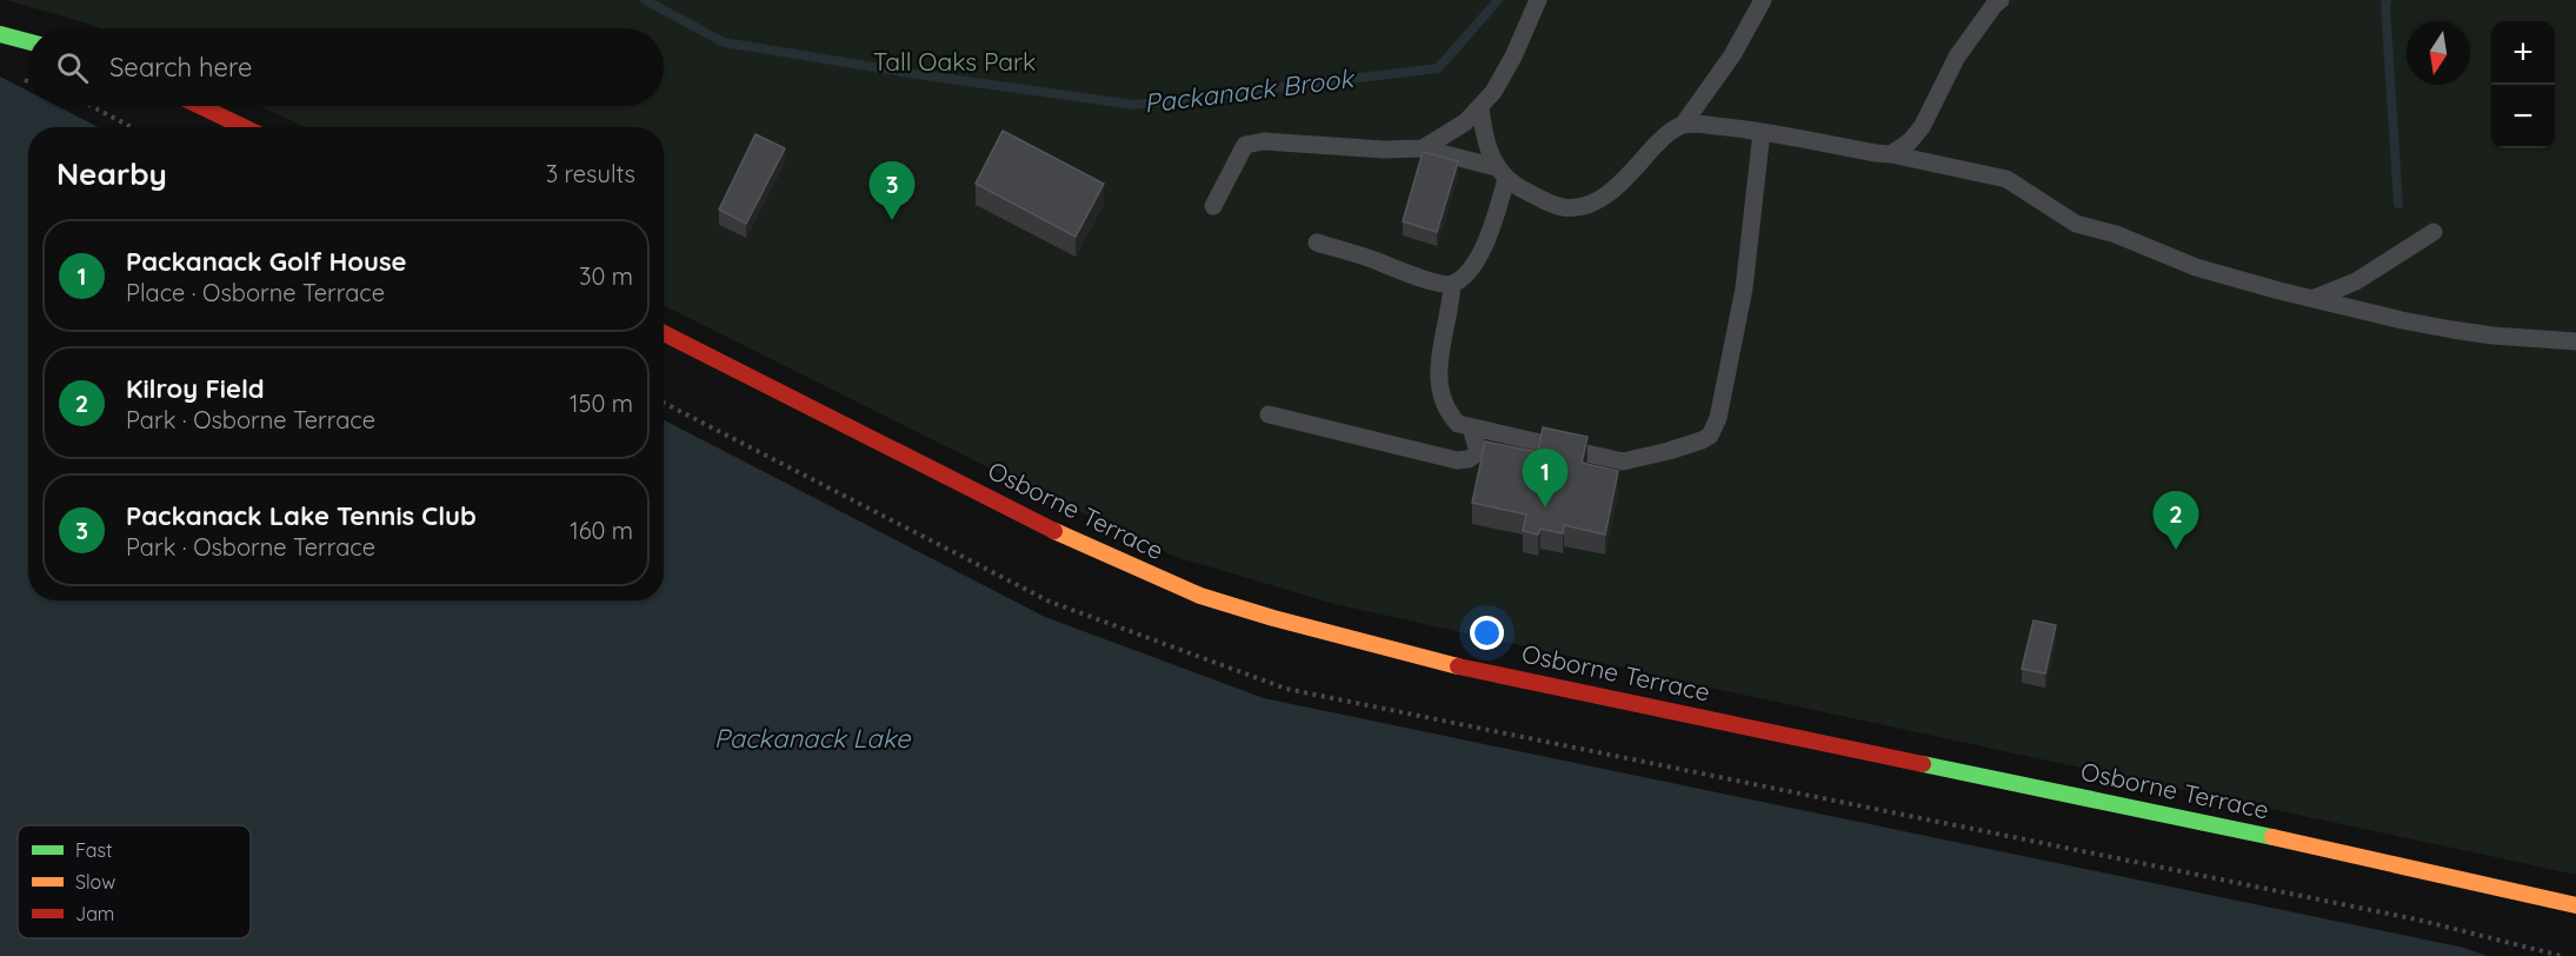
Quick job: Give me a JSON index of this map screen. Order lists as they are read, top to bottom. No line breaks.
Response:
{"streets":{"street":["Osborne Terrace"]},"water":["Packanack Brook","Packanack Lake"],"parks":["Tall Oaks Park"],"legend":["Fast","Slow","Jam"],"north":"bottom","page":{"map_buttons":["+","−"],"search":"Search here","heading":["Nearby","3 results"],"pins":["3","1","2"],"list":[{"mark":"1","name":"Packanack Golf House","note":"Place · Osborne Terrace","value":"30 m"},{"mark":"2","name":"Kilroy Field","note":"Park · Osborne Terrace","value":"150 m"},{"mark":"3","name":"Packanack Lake Tennis Club","note":"Park · Osborne Terrace","value":"160 m"}]}}
